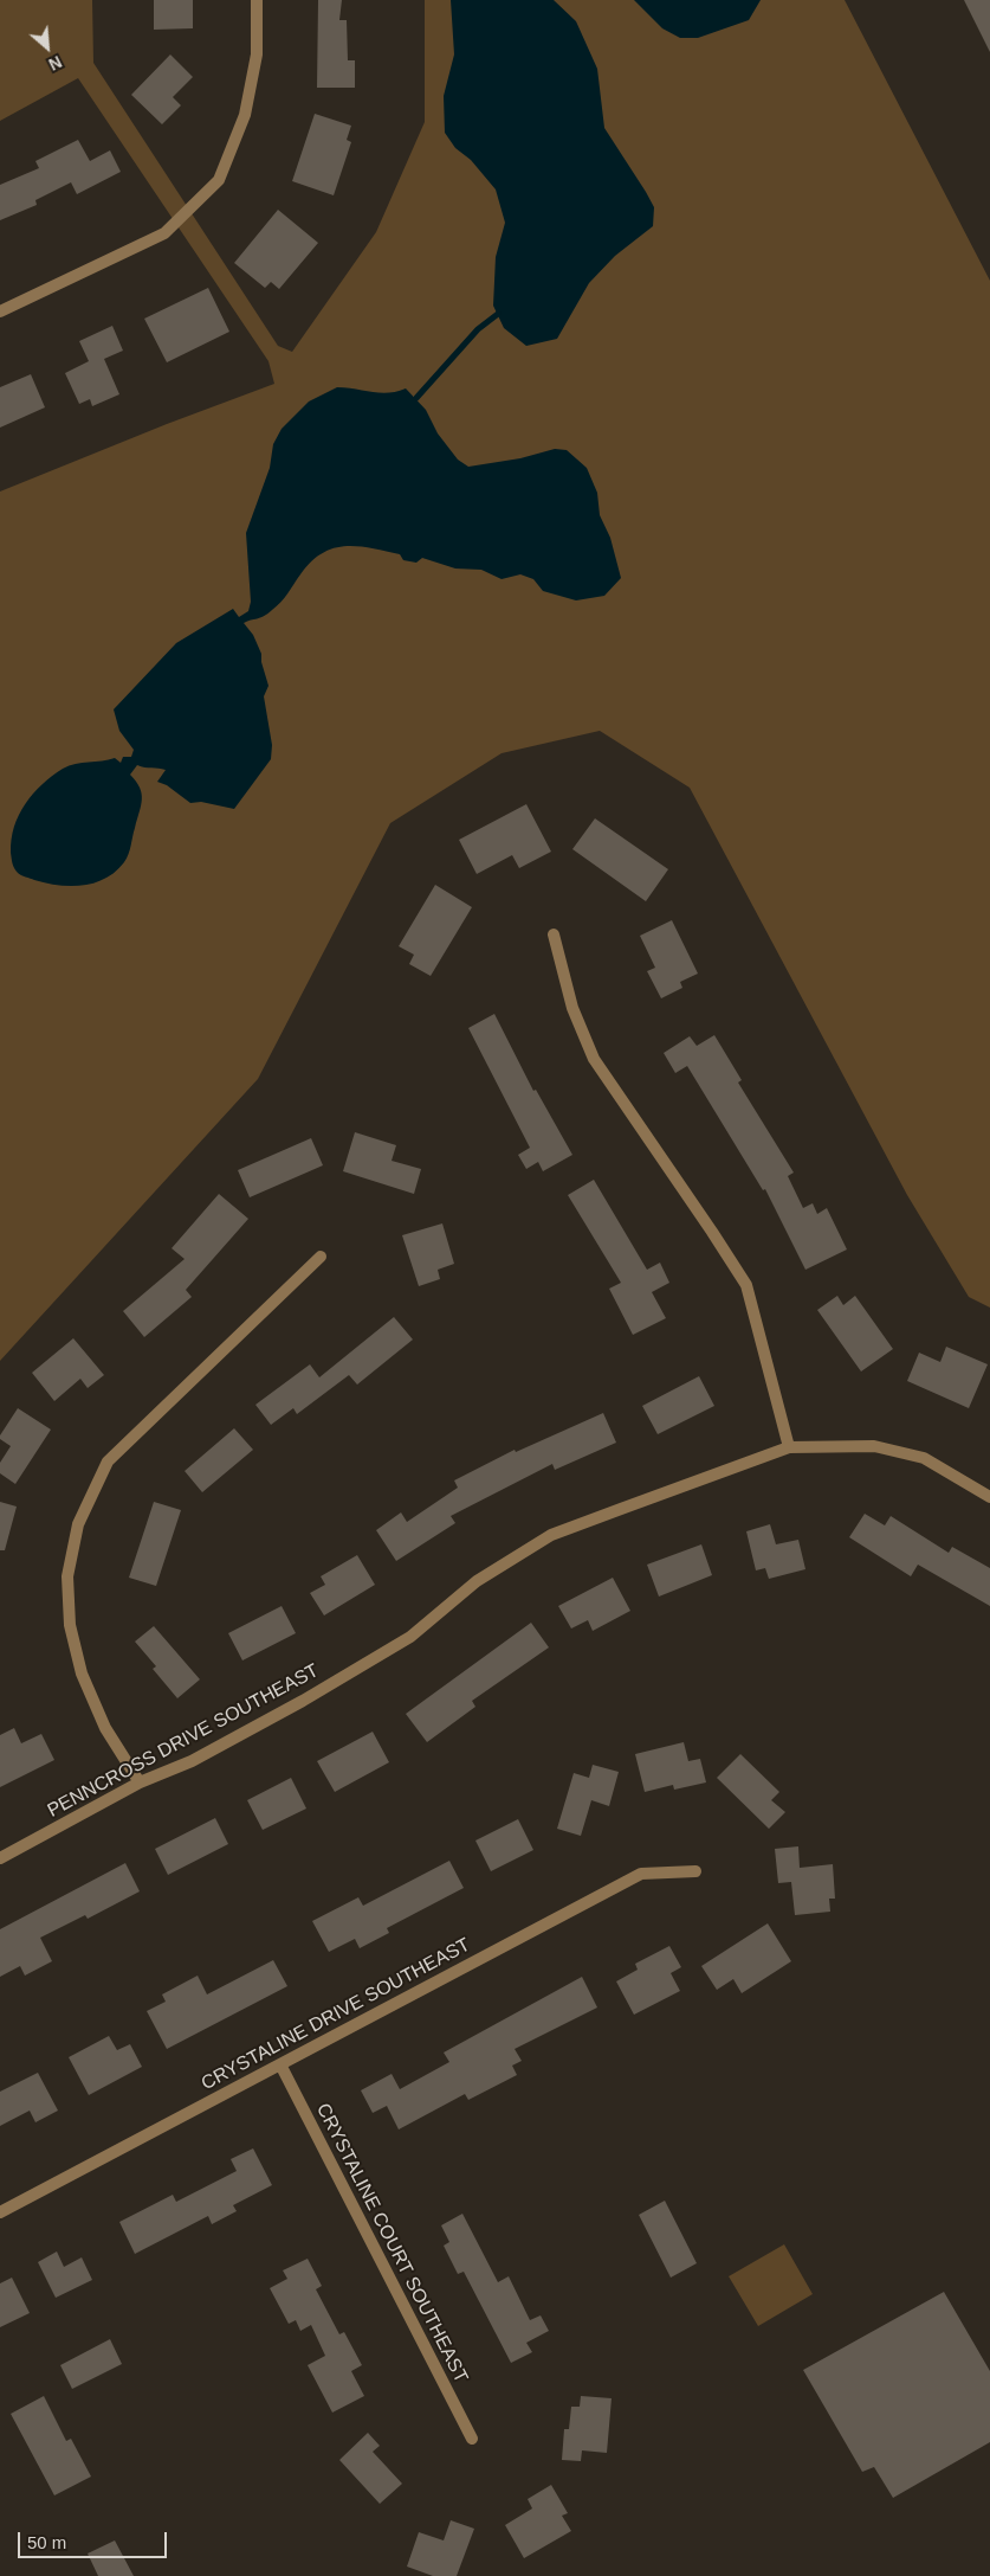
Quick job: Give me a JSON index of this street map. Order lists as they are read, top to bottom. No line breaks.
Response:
{"streets":{"street":["PENNCROSS DRIVE SOUTHEAST","CRYSTALINE DRIVE SOUTHEAST","CRYSTALINE COURT SOUTHEAST"]},"crossings":[["CRYSTALINE DRIVE SOUTHEAST","CRYSTALINE COURT SOUTHEAST"]],"scale_bar":"50 m","north":"bottom right"}
